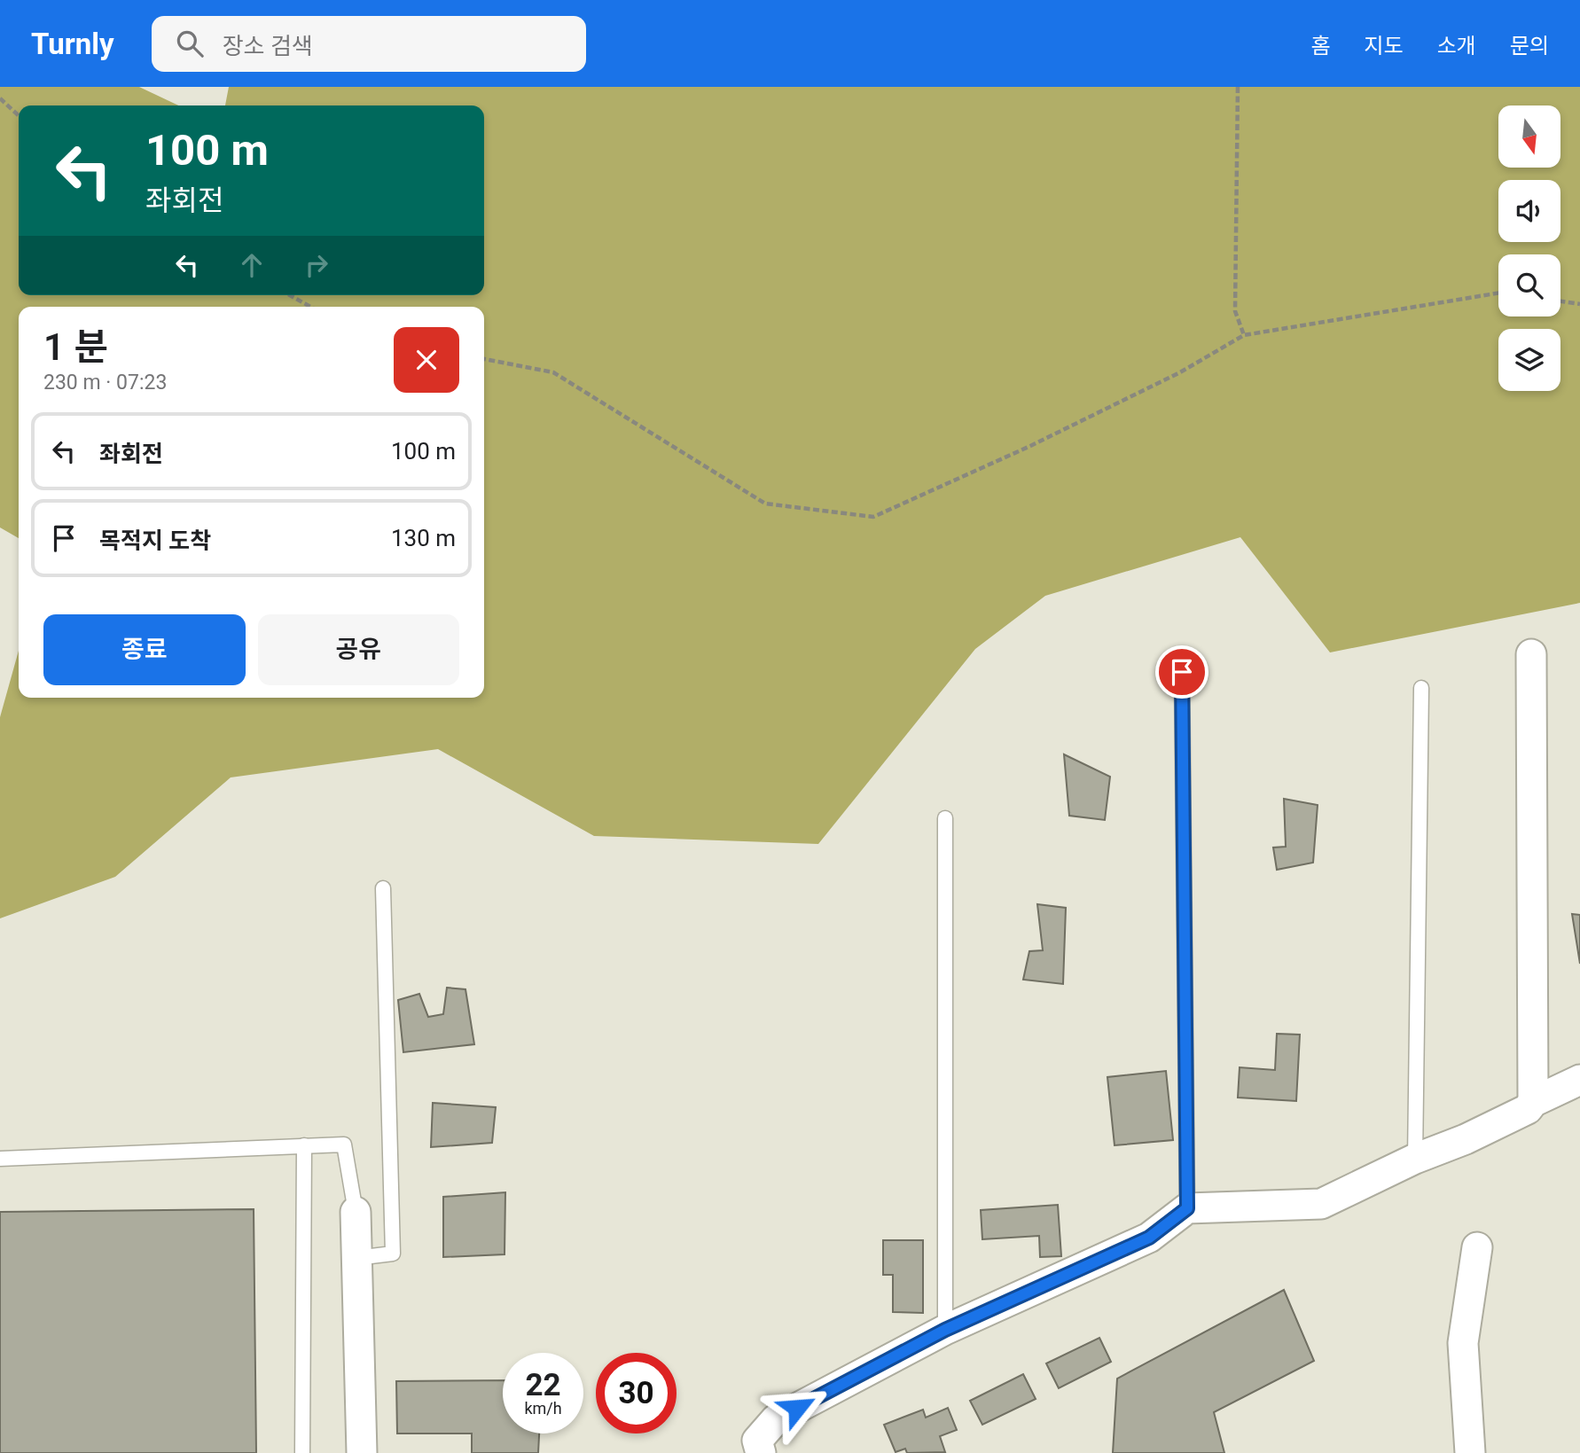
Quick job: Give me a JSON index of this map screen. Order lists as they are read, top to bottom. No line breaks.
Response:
{"north":"bottom","page":{"header":"Turnly","search":"장소 검색","nav":["홈","지도","소개","문의"],"turn":["100 m","좌회전"],"heading":["1 분","230 m · 07:23"],"list":[{"name":"좌회전","value":"100 m"},{"name":"목적지 도착","value":"130 m"}],"buttons":["종료","공유"],"speed":"22 km/h","limit":"30"}}
